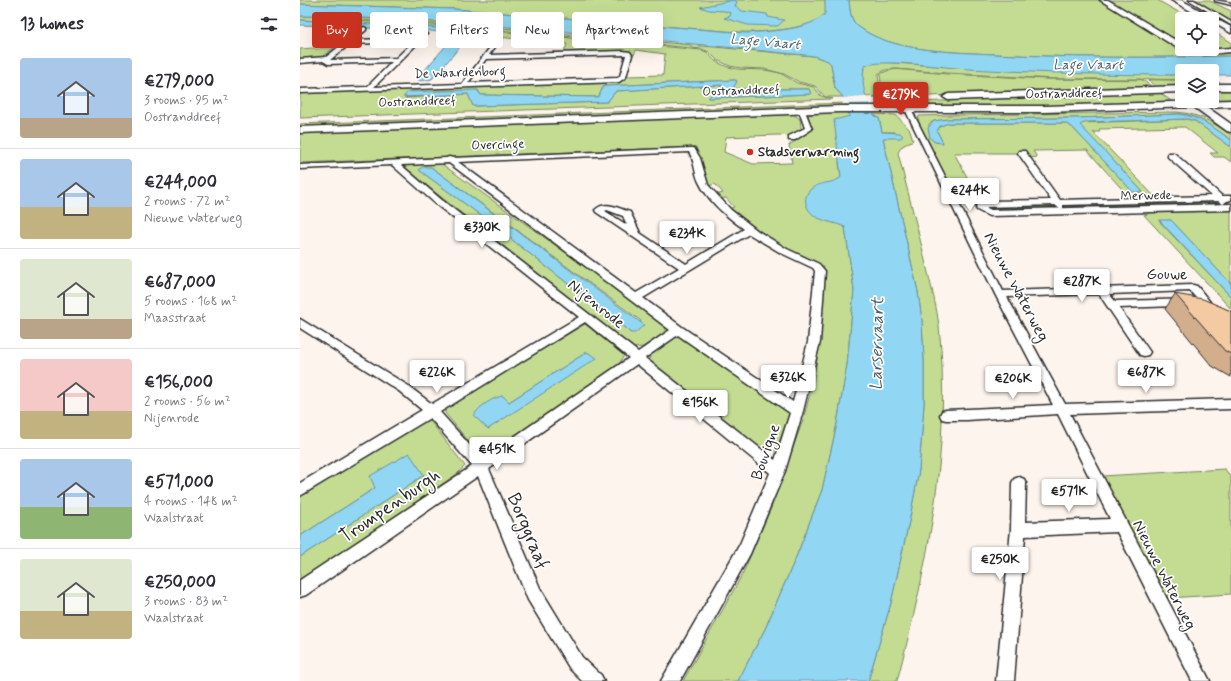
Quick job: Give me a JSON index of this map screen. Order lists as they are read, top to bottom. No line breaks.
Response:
{"streets":{"main road":["Oostranddreef"],"street":["De Waardenborg","Overcinge","Merwede","Gouwe","Nieuwe Waterweg","Nijenrode","Bouvigne","Trompenburgh","Borggraaf"]},"crossings":[["Oostranddreef","Nieuwe Waterweg"],["Overcinge","Nijenrode"],["Overcinge","Bouvigne"],["Gouwe","Nieuwe Waterweg"],["Nijenrode","Bouvigne"],["Nijenrode","Trompenburgh"],["Trompenburgh","Borggraaf"]],"water":["Lage Vaart","Larservaart"],"places":["Stadsverwarming"],"page":{"heading":"13 homes","chip":["Buy","Rent","Filters","New","Apartment"],"list":[{"name":"€279,000","note":"3 rooms · 95 m² · Oostranddreef"},{"name":"€244,000","note":"2 rooms · 72 m² · Nieuwe Waterweg"},{"name":"€687,000","note":"5 rooms · 168 m² · Maasstraat"},{"name":"€156,000","note":"2 rooms · 56 m² · Nijenrode"},{"name":"€571,000","note":"4 rooms · 148 m² · Waalstraat"},{"name":"€250,000","note":"3 rooms · 83 m² · Waalstraat"}],"price":["€279K","€244K","€330K","€234K","€287K","€226K","€687K","€326K","€206K","€156K","€451K","€571K","€250K"]}}
